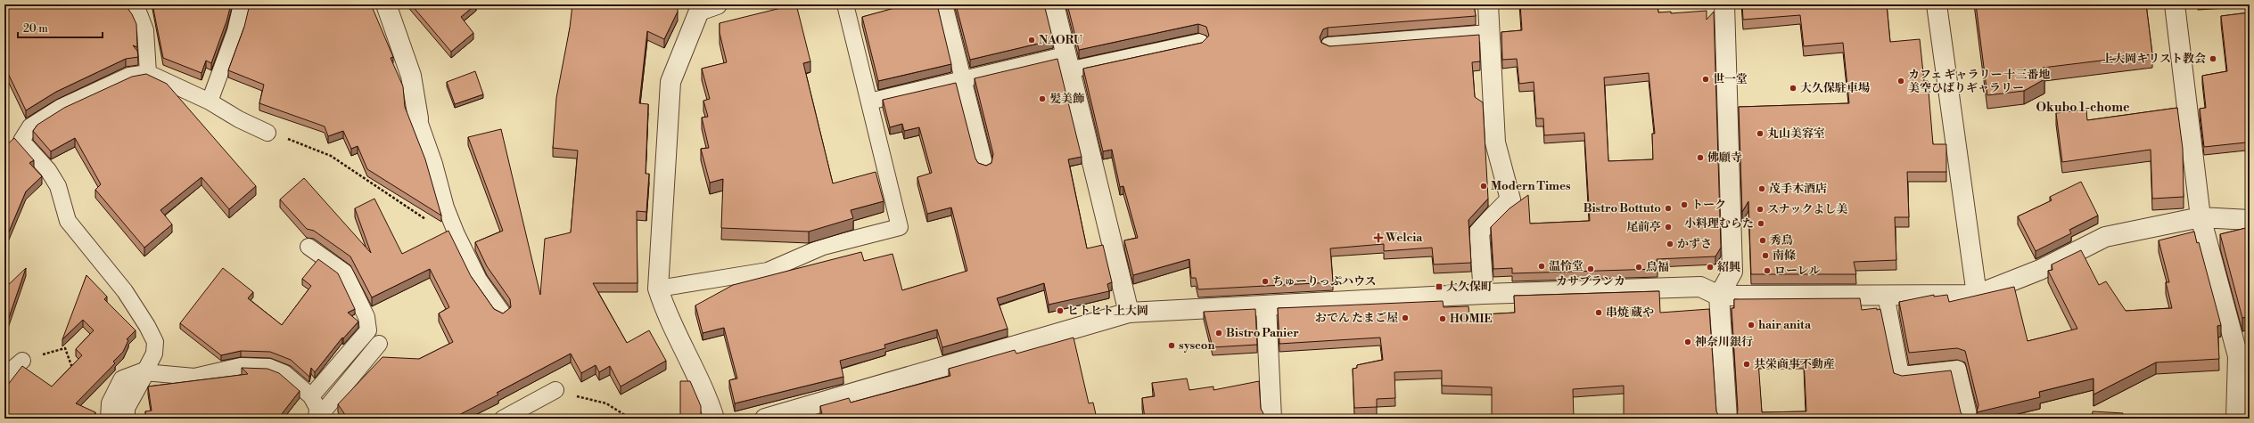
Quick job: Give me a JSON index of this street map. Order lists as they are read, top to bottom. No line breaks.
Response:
{"districts":["Okubo 1-chome"],"places":{"other":["NAORU","上大岡キリスト教会","世一堂","カフェ ギャラリー 十三番地 美空ひばりギャラリー","大久保駐車場","髪美飾","丸山美容室","佛願寺","Modern Times","茂手木酒店","トーク","Bistro Bottuto","スナックよし美","小料理むらた","尾前亭","秀鳥","かずさ","南條","温怜堂","鳥福","紹興","カサブランカ","ローレル","ちゅーりっぷハウス","ヒトヒト上大岡","串焼 蔵や","おでん たまご屋","HOMIE","hair anita","Bistro Panier","神奈川銀行","syscon","共栄商事不動産"],"health":["Welcia"],"transit":["大久保町"]},"scale_bar":"20 m"}
